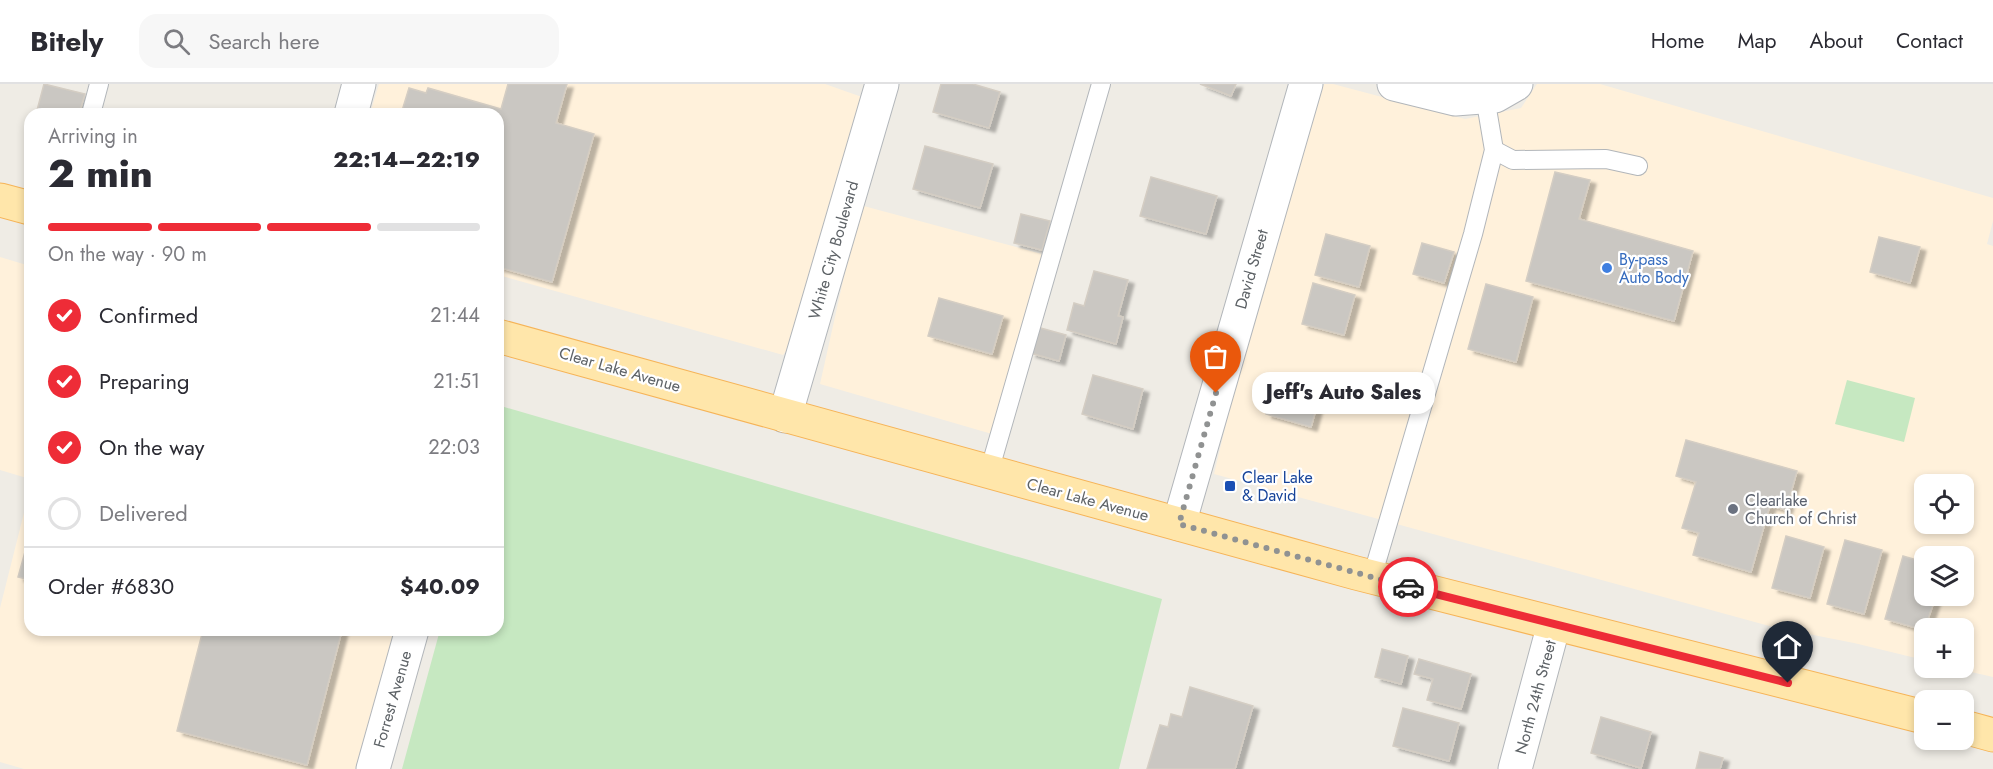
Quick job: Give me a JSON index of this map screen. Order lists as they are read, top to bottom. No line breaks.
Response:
{"streets":{"main road":["Clear Lake Avenue"],"street":["White City Boulevard","David Street","North 24th Street","Forrest Avenue"]},"crossings":[["White City Boulevard","Clear Lake Avenue"],["David Street","Clear Lake Avenue"],["Clear Lake Avenue","North 24th Street"]],"places":{"other":["By-pass Auto Body","Jeff's Auto Sales","Clearlake Church of Christ"],"transit":["Clear Lake & David"]},"page":{"header":"Bitely","search":"Search here","nav":["Home","Map","About","Contact"],"heading":["2 min","Arriving in","22:14–22:19"],"panel":["Order #6830","$40.09"],"bar":"On the way · 90 m","list":[["Confirmed","21:44"],["Preparing","21:51"],["On the way","22:03"],"Delivered"],"bubble":"Jeff's Auto Sales","map_buttons":["+","−"]}}
